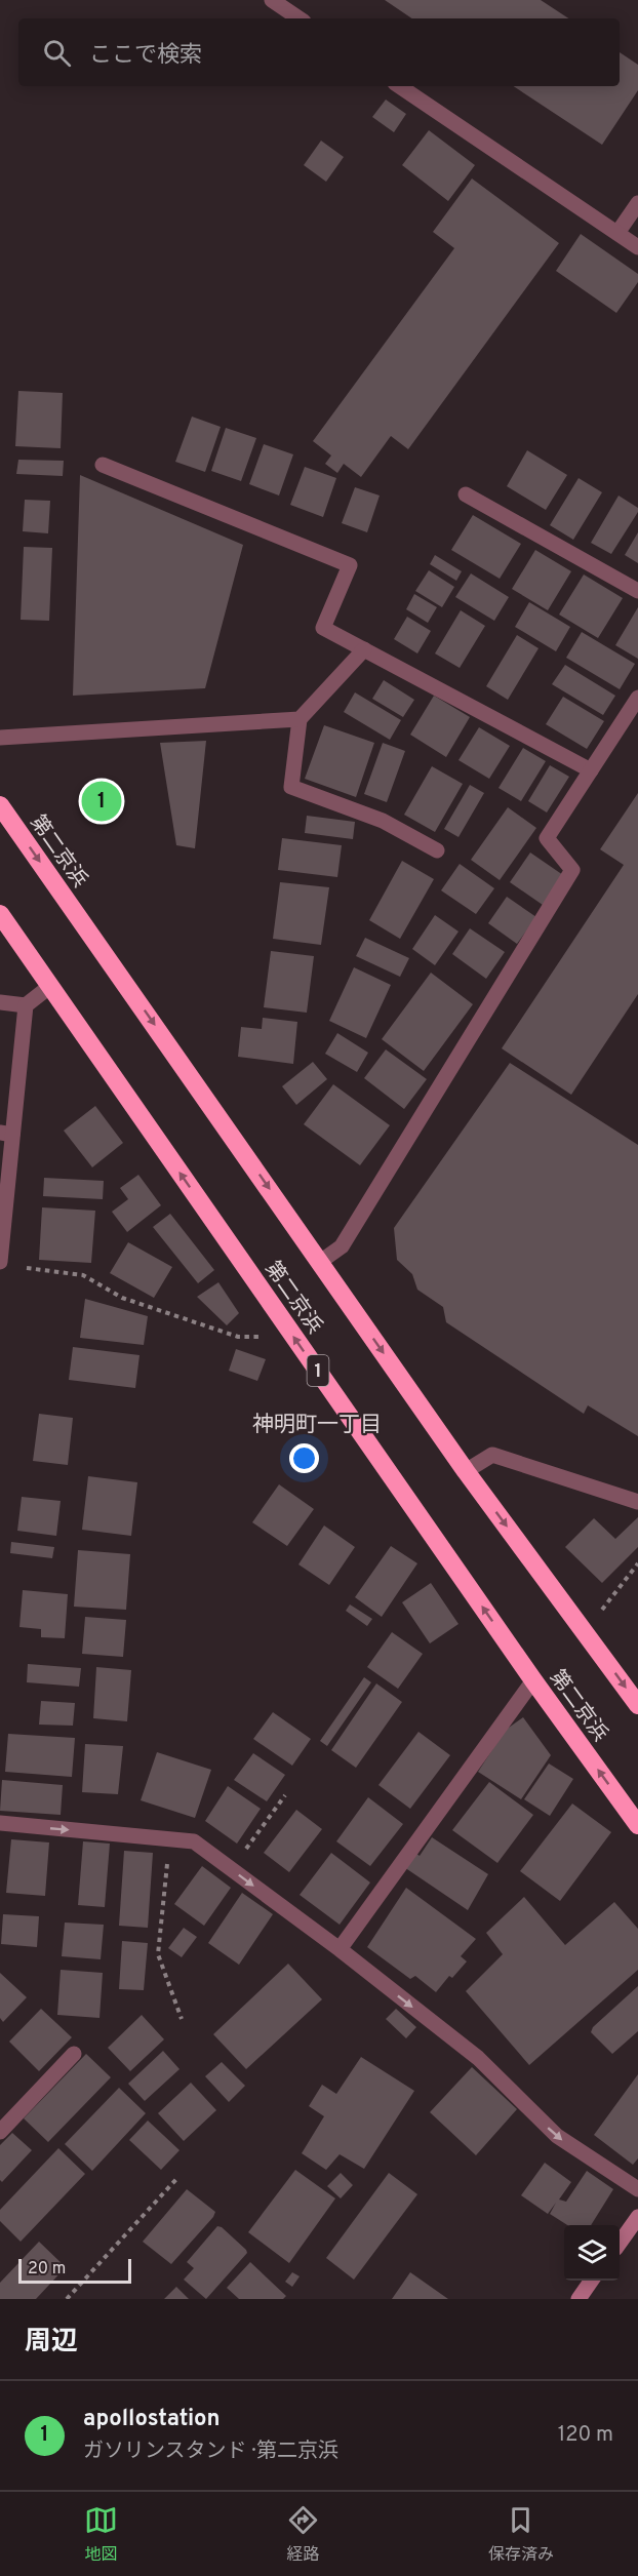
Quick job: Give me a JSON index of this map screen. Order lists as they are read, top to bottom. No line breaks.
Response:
{"streets":{"highway":["第二京浜","1"]},"districts":["神明町一丁目"],"scale_bar":"20 m","page":{"search":"ここで検索","pins":"1","scale":"20 m","heading":"周辺","list":[{"mark":"1","name":"apollostation","note":"ガソリンスタンド · 第二京浜","value":"120 m"}],"nav":["地図","経路","保存済み"]}}
